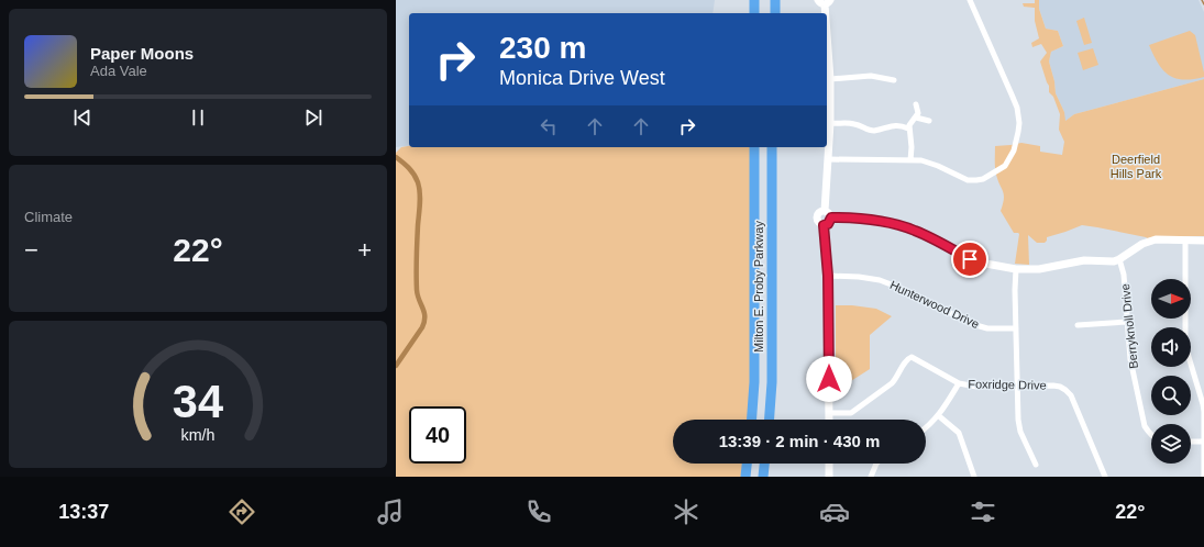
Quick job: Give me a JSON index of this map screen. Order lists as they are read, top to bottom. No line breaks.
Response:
{"streets":{"highway":["Milton E. Proby Parkway"],"street":["Hunterwood Drive","Berryknoll Drive","Foxridge Drive"]},"parks":["Deerfield Hills Park"],"north":"right","page":{"turn":["230 m","Monica Drive West"],"song":["Paper Moons","Ada Vale"],"tile":"Climate","heat":["−","22°","+"],"limit":"40","trip":"13:39 · 2 min · 430 m","tabs":["13:37","22°"],"gauge":["34","km/h"]}}
